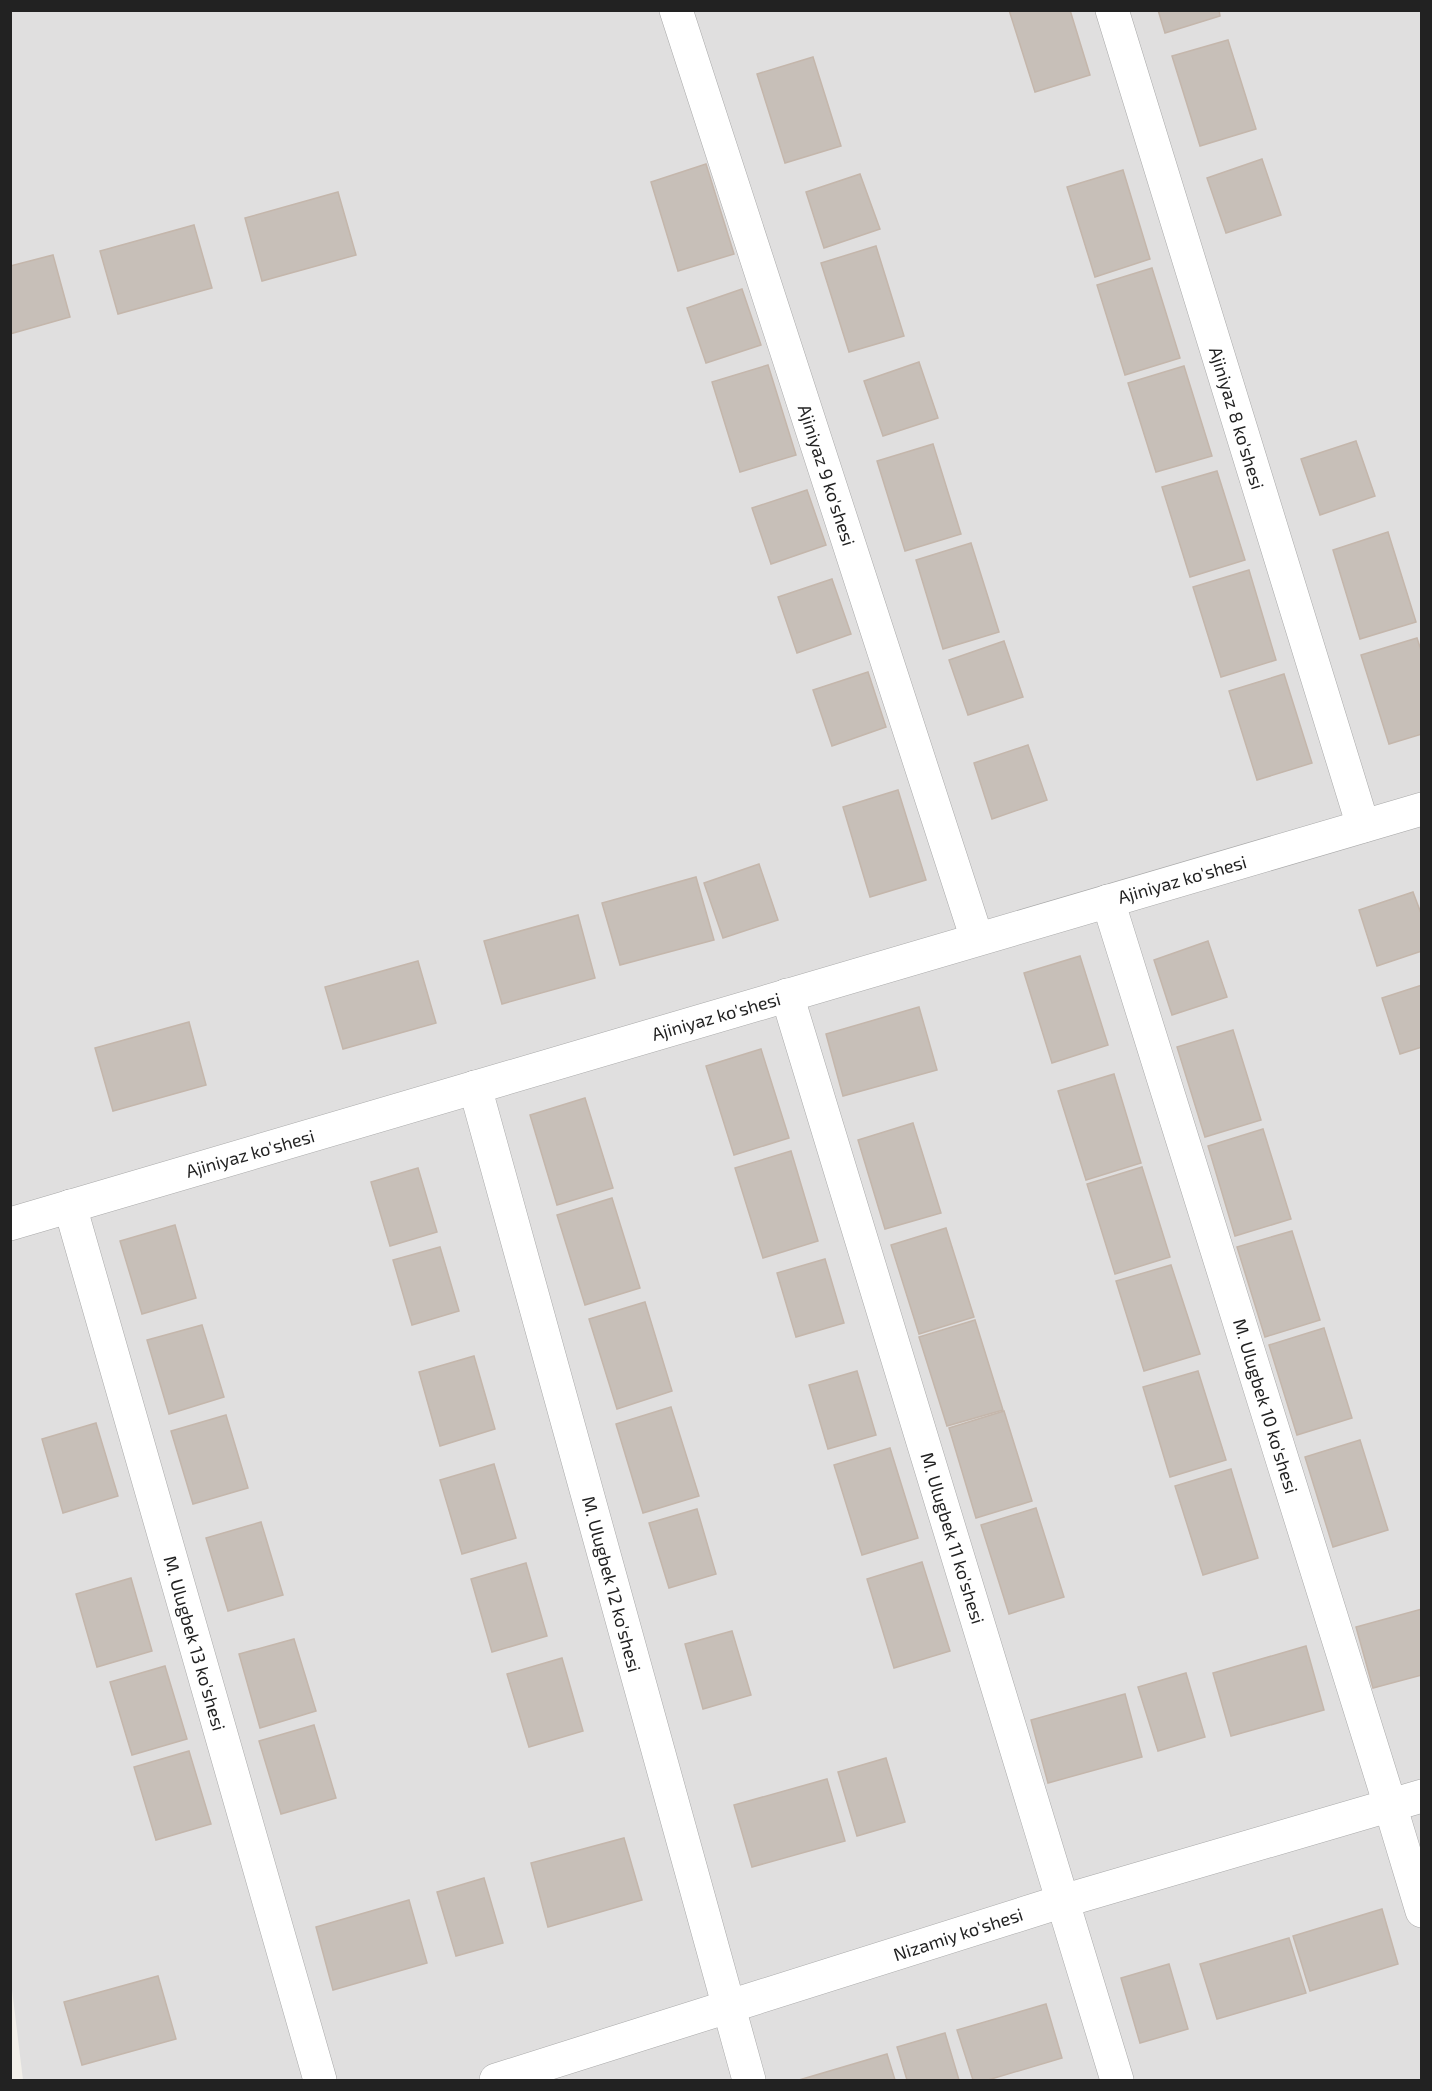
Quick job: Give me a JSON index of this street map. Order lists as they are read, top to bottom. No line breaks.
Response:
{"streets":{"street":["Ajiniyaz 8 ko'shesi","Ajiniyaz 9 ko'shesi","Ajiniyaz ko'shesi","M. Ulugbek 10 ko'shesi","M. Ulugbek 11 ko'shesi","M. Ulugbek 12 ko'shesi","M. Ulugbek 13 ko'shesi","Nizamiy ko'shesi"]},"crossings":[["Ajiniyaz 8 ko'shesi","Ajiniyaz ko'shesi"],["Ajiniyaz 9 ko'shesi","Ajiniyaz ko'shesi"],["Ajiniyaz ko'shesi","M. Ulugbek 10 ko'shesi"],["Ajiniyaz ko'shesi","M. Ulugbek 11 ko'shesi"],["Ajiniyaz ko'shesi","M. Ulugbek 12 ko'shesi"],["Ajiniyaz ko'shesi","M. Ulugbek 13 ko'shesi"],["M. Ulugbek 10 ko'shesi","Nizamiy ko'shesi"],["M. Ulugbek 11 ko'shesi","Nizamiy ko'shesi"],["M. Ulugbek 12 ko'shesi","Nizamiy ko'shesi"]]}
